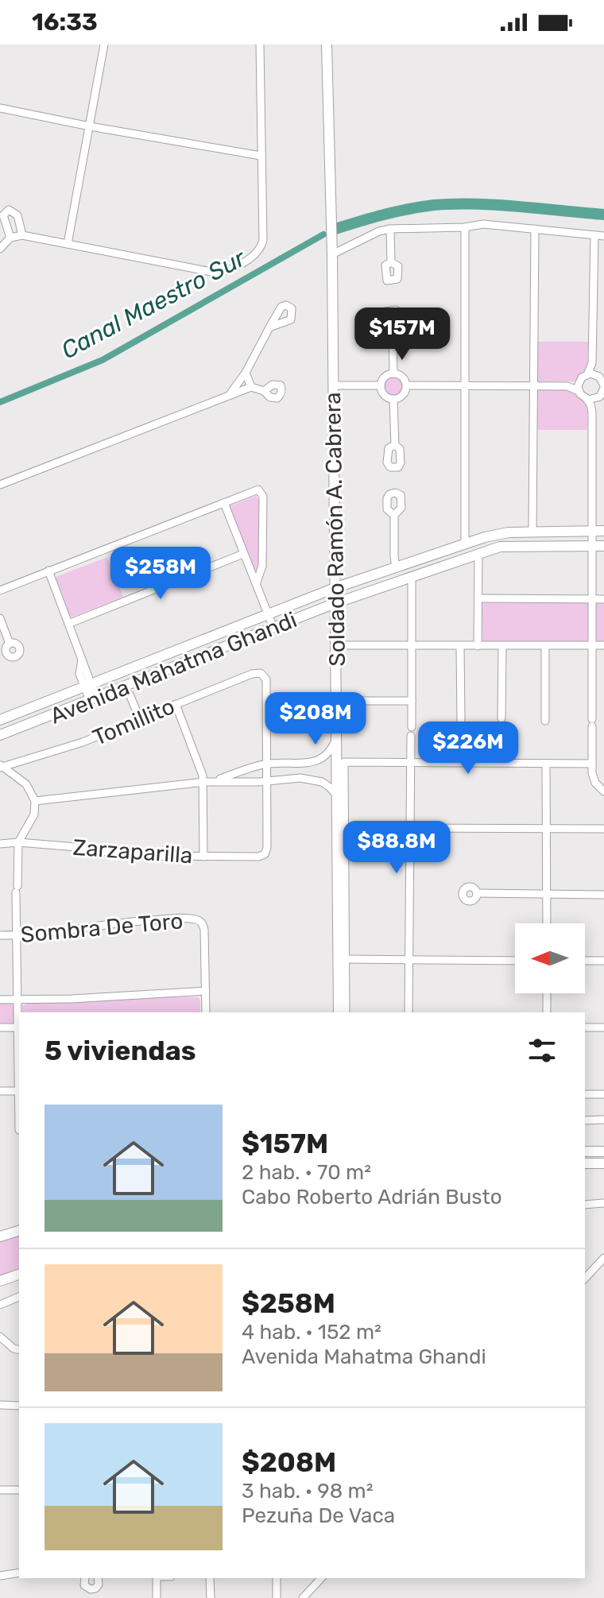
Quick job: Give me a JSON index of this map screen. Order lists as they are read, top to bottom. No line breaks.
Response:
{"streets":{"main road":["Soldado Ramón A. Cabrera","Avenida Mahatma Ghandi"],"street":["Tomillito","Zarzaparilla","Sombra De Toro"]},"crossings":[["Soldado Ramón A. Cabrera","Avenida Mahatma Ghandi"]],"water":["Canal Maestro Sur"],"north":"left","page":{"status":"16:33","price":["$157M","$258M","$208M","$226M","$88.8M"],"heading":"5 viviendas","list":[{"name":"$157M","note":"2 hab. · 70 m² · Cabo Roberto Adrián Busto"},{"name":"$258M","note":"4 hab. · 152 m² · Avenida Mahatma Ghandi"},{"name":"$208M","note":"3 hab. · 98 m² · Pezuña De Vaca"}]}}
